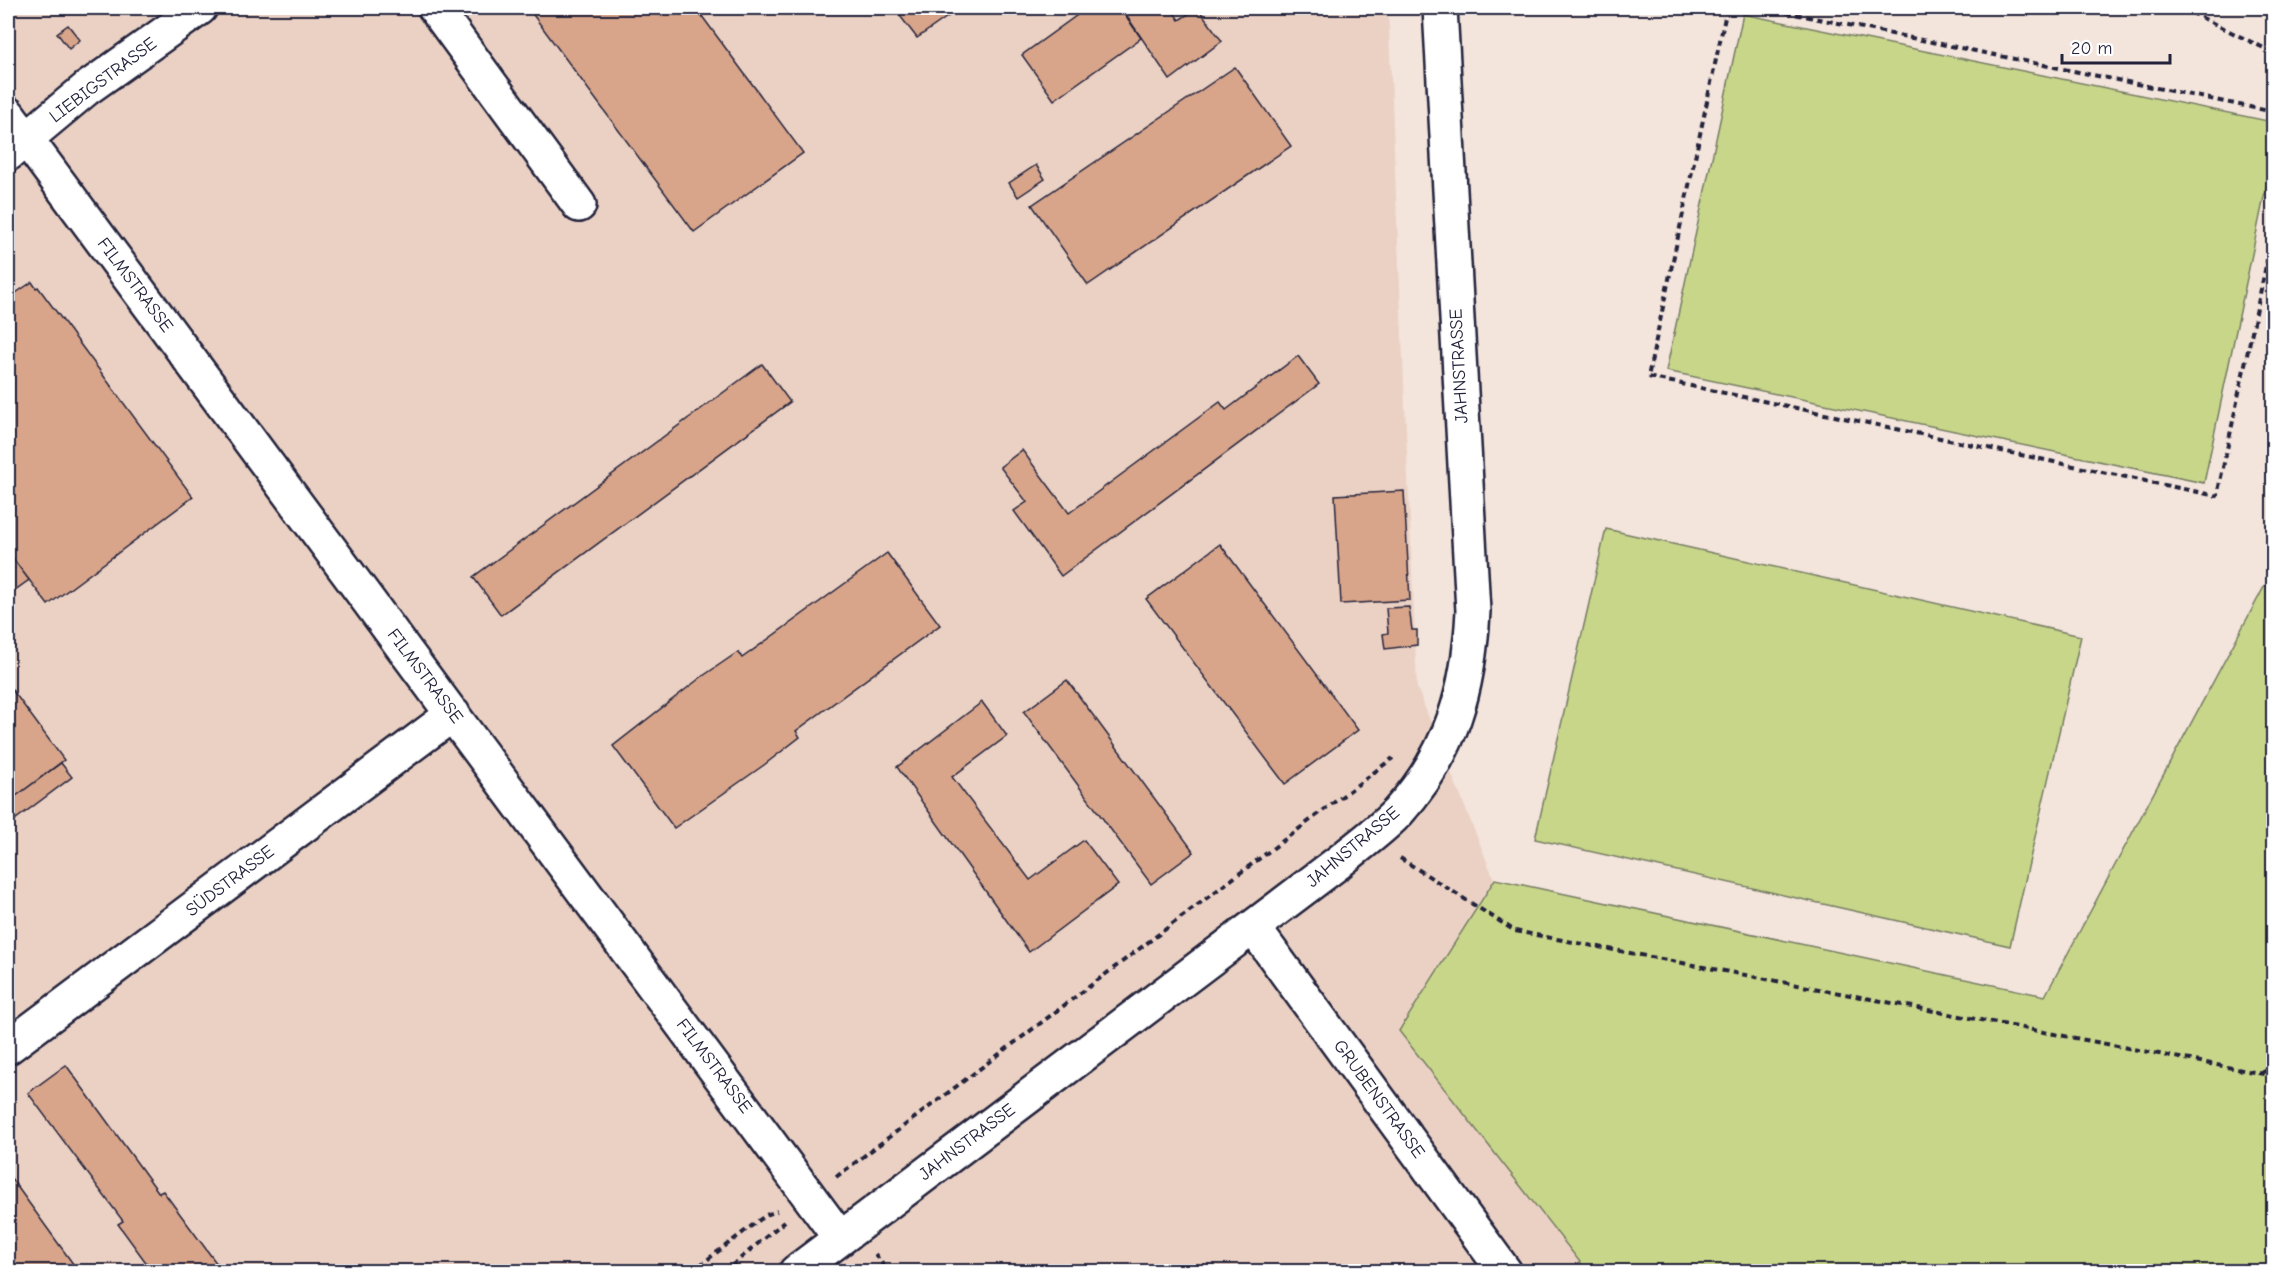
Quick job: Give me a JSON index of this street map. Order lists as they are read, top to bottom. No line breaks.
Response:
{"streets":{"street":["LIEBIGSTRASSE","FILMSTRASSE","JAHNSTRASSE","SÜDSTRASSE","GRUBENSTRASSE"]},"crossings":[["LIEBIGSTRASSE","FILMSTRASSE"],["FILMSTRASSE","JAHNSTRASSE"],["FILMSTRASSE","SÜDSTRASSE"],["JAHNSTRASSE","GRUBENSTRASSE"]],"scale_bar":"20 m"}
